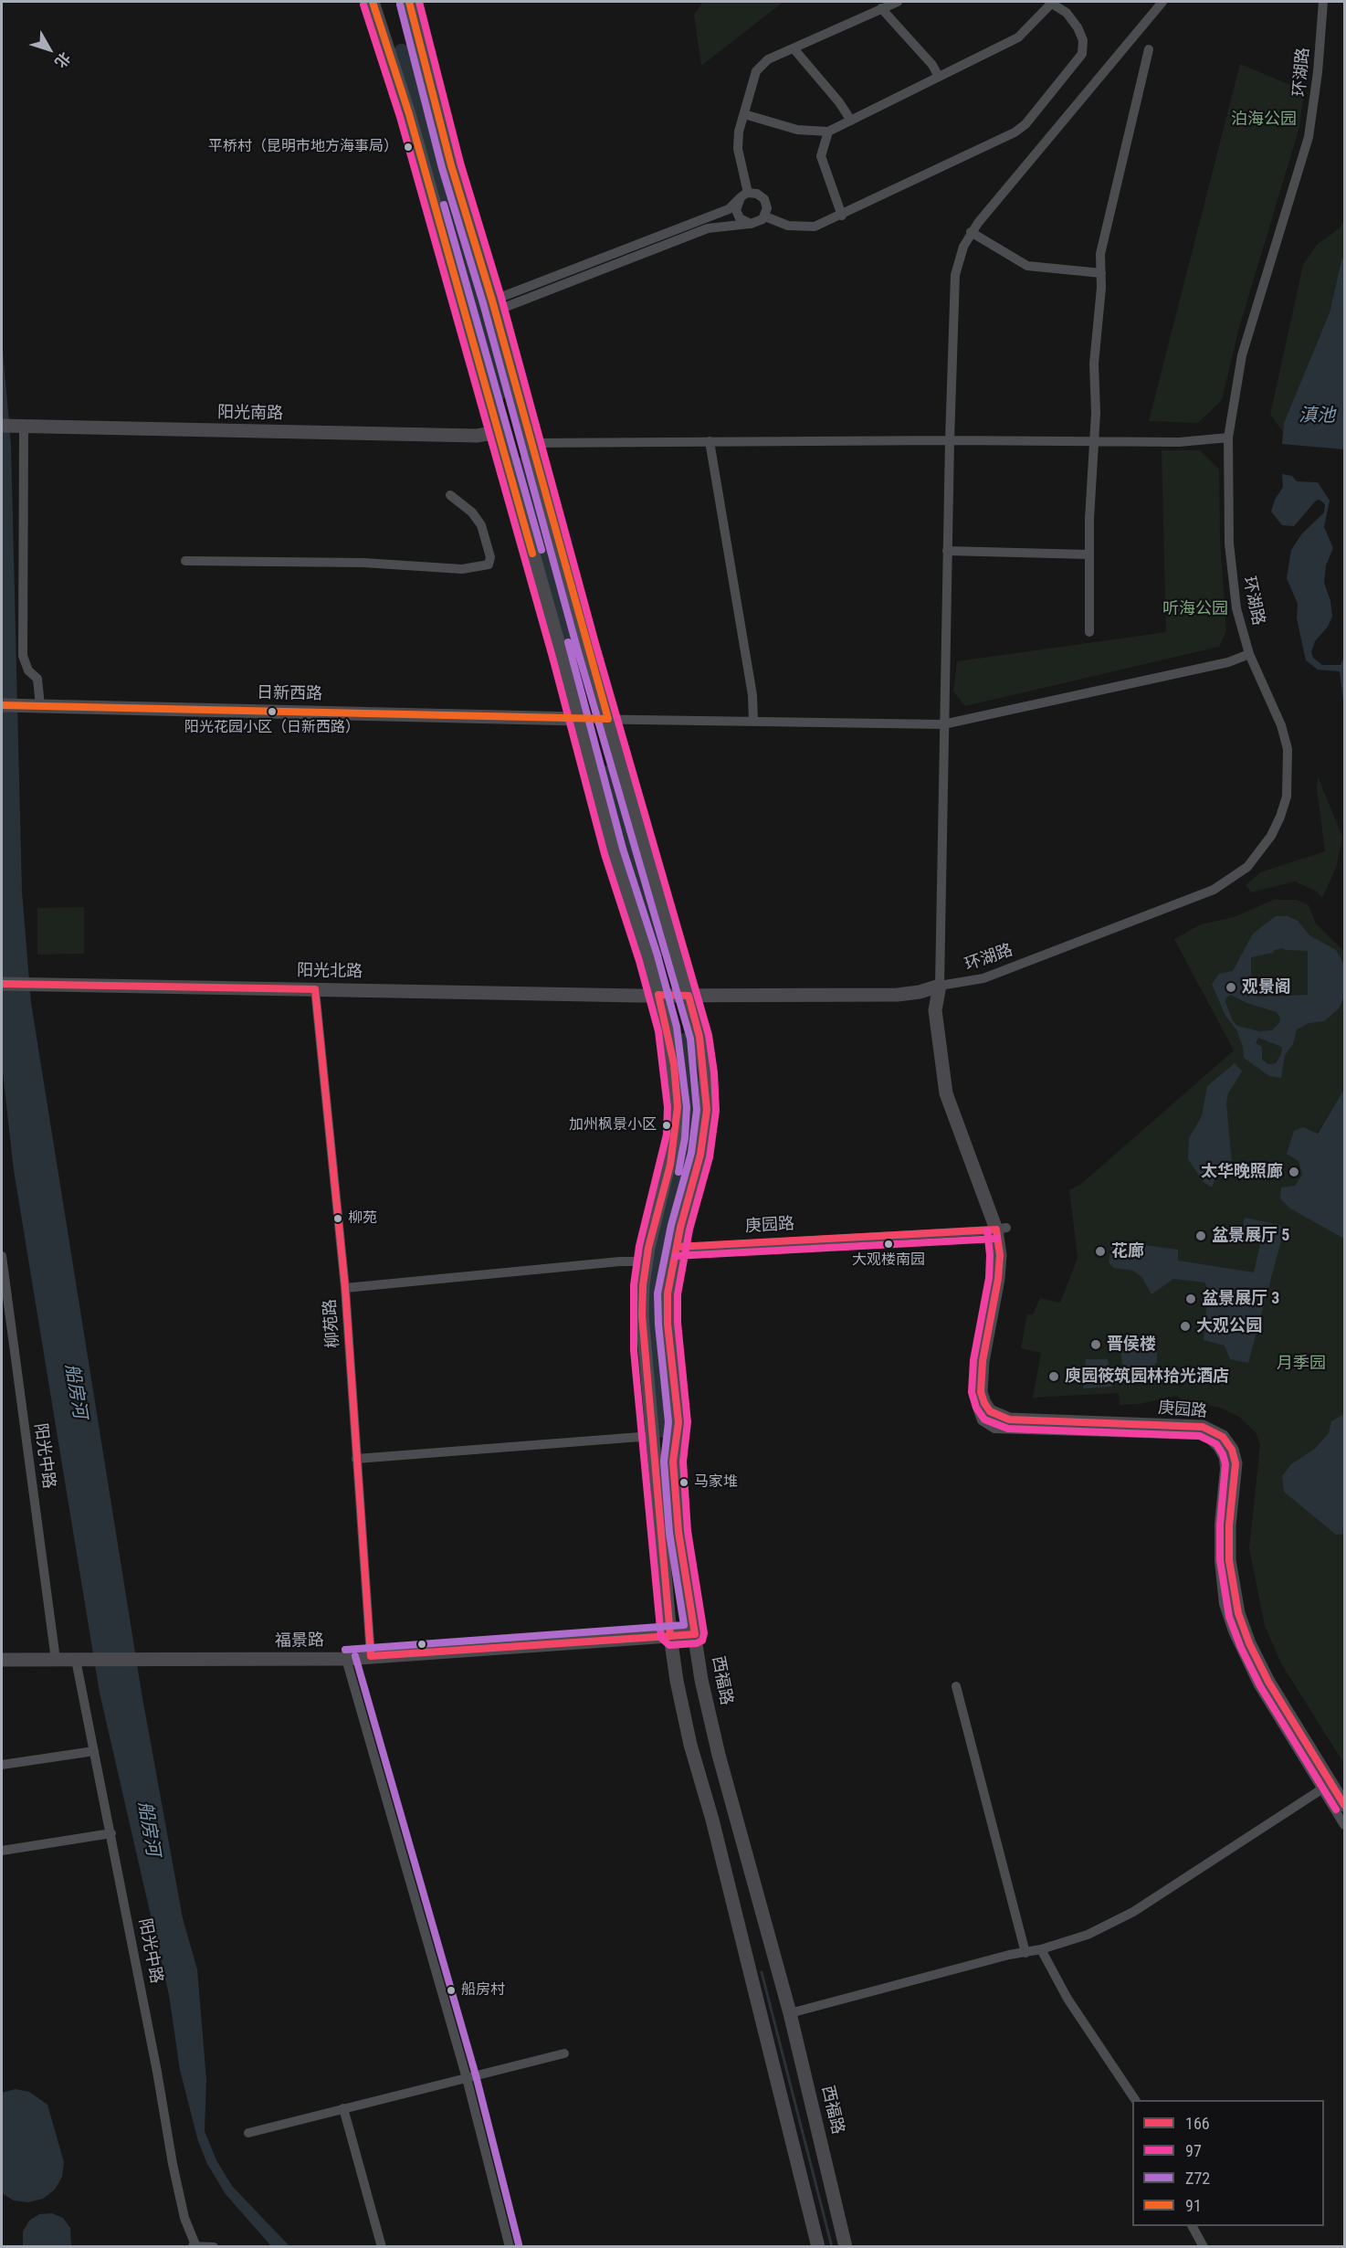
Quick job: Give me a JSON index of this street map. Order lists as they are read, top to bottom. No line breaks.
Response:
{"streets":{"main road":["阳光南路","日新西路","阳光北路","庚园路","福景路","西福路"],"street":["环湖路","柳苑路","阳光中路"]},"crossings":[["环湖路","阳光北路"],["阳光北路","柳苑路"],["阳光北路","西福路"],["庚园路","西福路"],["柳苑路","福景路"],["阳光中路","福景路"],["福景路","西福路"]],"water":["滇池","船房河"],"parks":["泊海公园","听海公园","月季园"],"places":["平桥村（昆明市地方海事局）","阳光花园小区（日新西路）","观景阁","加州枫景小区","太华晚照廊","柳苑","盆景展厅 5","大观楼南园","花廊","盆景展厅 3","大观公园","晋侯楼","庾园筱筑园林拾光酒店","马家堆","船房村"],"lines":["transit line 97","transit line 91","transit line Z72","transit line 166"],"legend":["166","97","Z72","91"],"north":"bottom right"}
